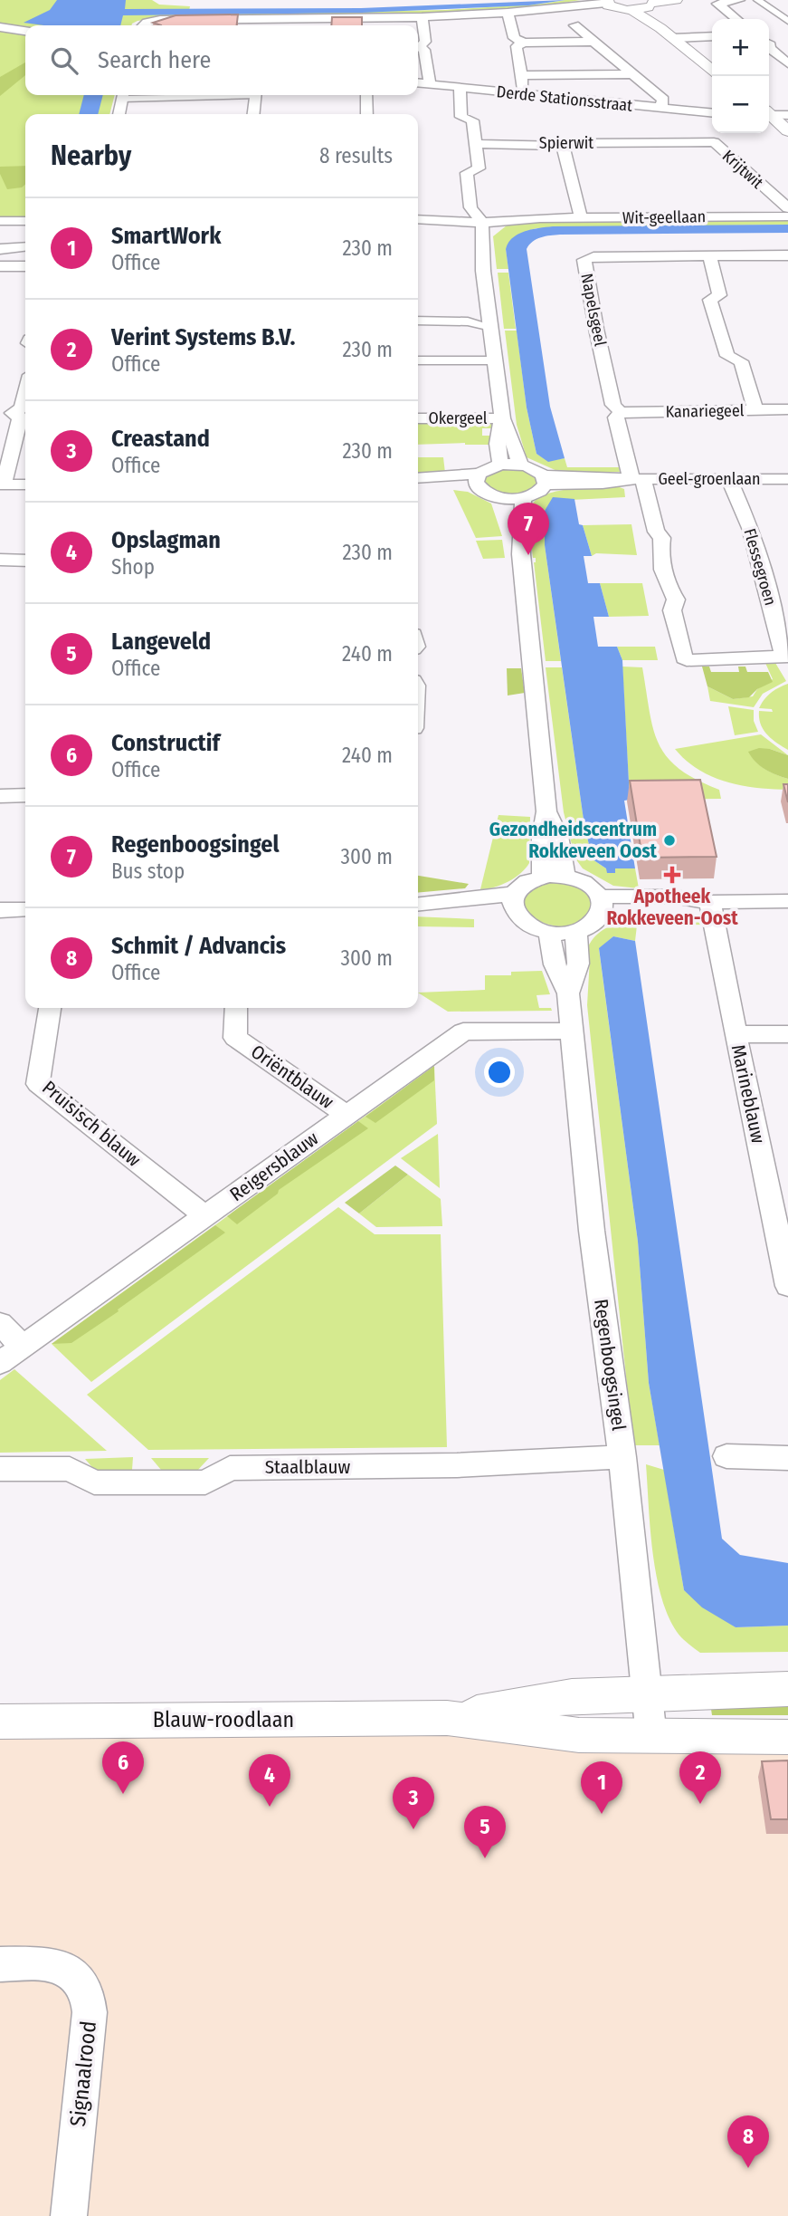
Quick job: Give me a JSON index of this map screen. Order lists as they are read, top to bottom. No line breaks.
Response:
{"streets":{"street":["Derde Stationsstraat","Spierwit","Krijtwit","Wit-geellaan","Napelsgeel","Kanariegeel","Okergeel","Geel-groenlaan","Flessegroen","Oriëntblauw","Marineblauw","Pruisisch blauw","Reigersblauw","Regenboogsingel","Staalblauw","Blauw-roodlaan","Signaalrood"]},"crossings":[["Derde Stationsstraat","Spierwit"],["Derde Stationsstraat","Krijtwit"],["Spierwit","Krijtwit"],["Napelsgeel","Kanariegeel"],["Napelsgeel","Geel-groenlaan"],["Napelsgeel","Flessegroen"],["Geel-groenlaan","Flessegroen"],["Oriëntblauw","Reigersblauw"],["Pruisisch blauw","Reigersblauw"],["Reigersblauw","Regenboogsingel"],["Regenboogsingel","Staalblauw"],["Regenboogsingel","Blauw-roodlaan"]],"places":{"other":["Gezondheidscentrum Rokkeveen Oost"],"health":["Apotheek Rokkeveen-Oost"]},"page":{"map_buttons":["+","−"],"search":"Search here","heading":["Nearby","8 results"],"list":[{"mark":"1","name":"SmartWork","note":"Office","value":"230 m"},{"mark":"2","name":"Verint Systems B.V.","note":"Office","value":"230 m"},{"mark":"3","name":"Creastand","note":"Office","value":"230 m"},{"mark":"4","name":"Opslagman","note":"Shop","value":"230 m"},{"mark":"5","name":"Langeveld","note":"Office","value":"240 m"},{"mark":"6","name":"Constructif","note":"Office","value":"240 m"},{"mark":"7","name":"Regenboogsingel","note":"Bus stop","value":"300 m"},{"mark":"8","name":"Schmit / Advancis","note":"Office","value":"300 m"}],"pins":["7","6","2","4","1","3","5","8"]}}
